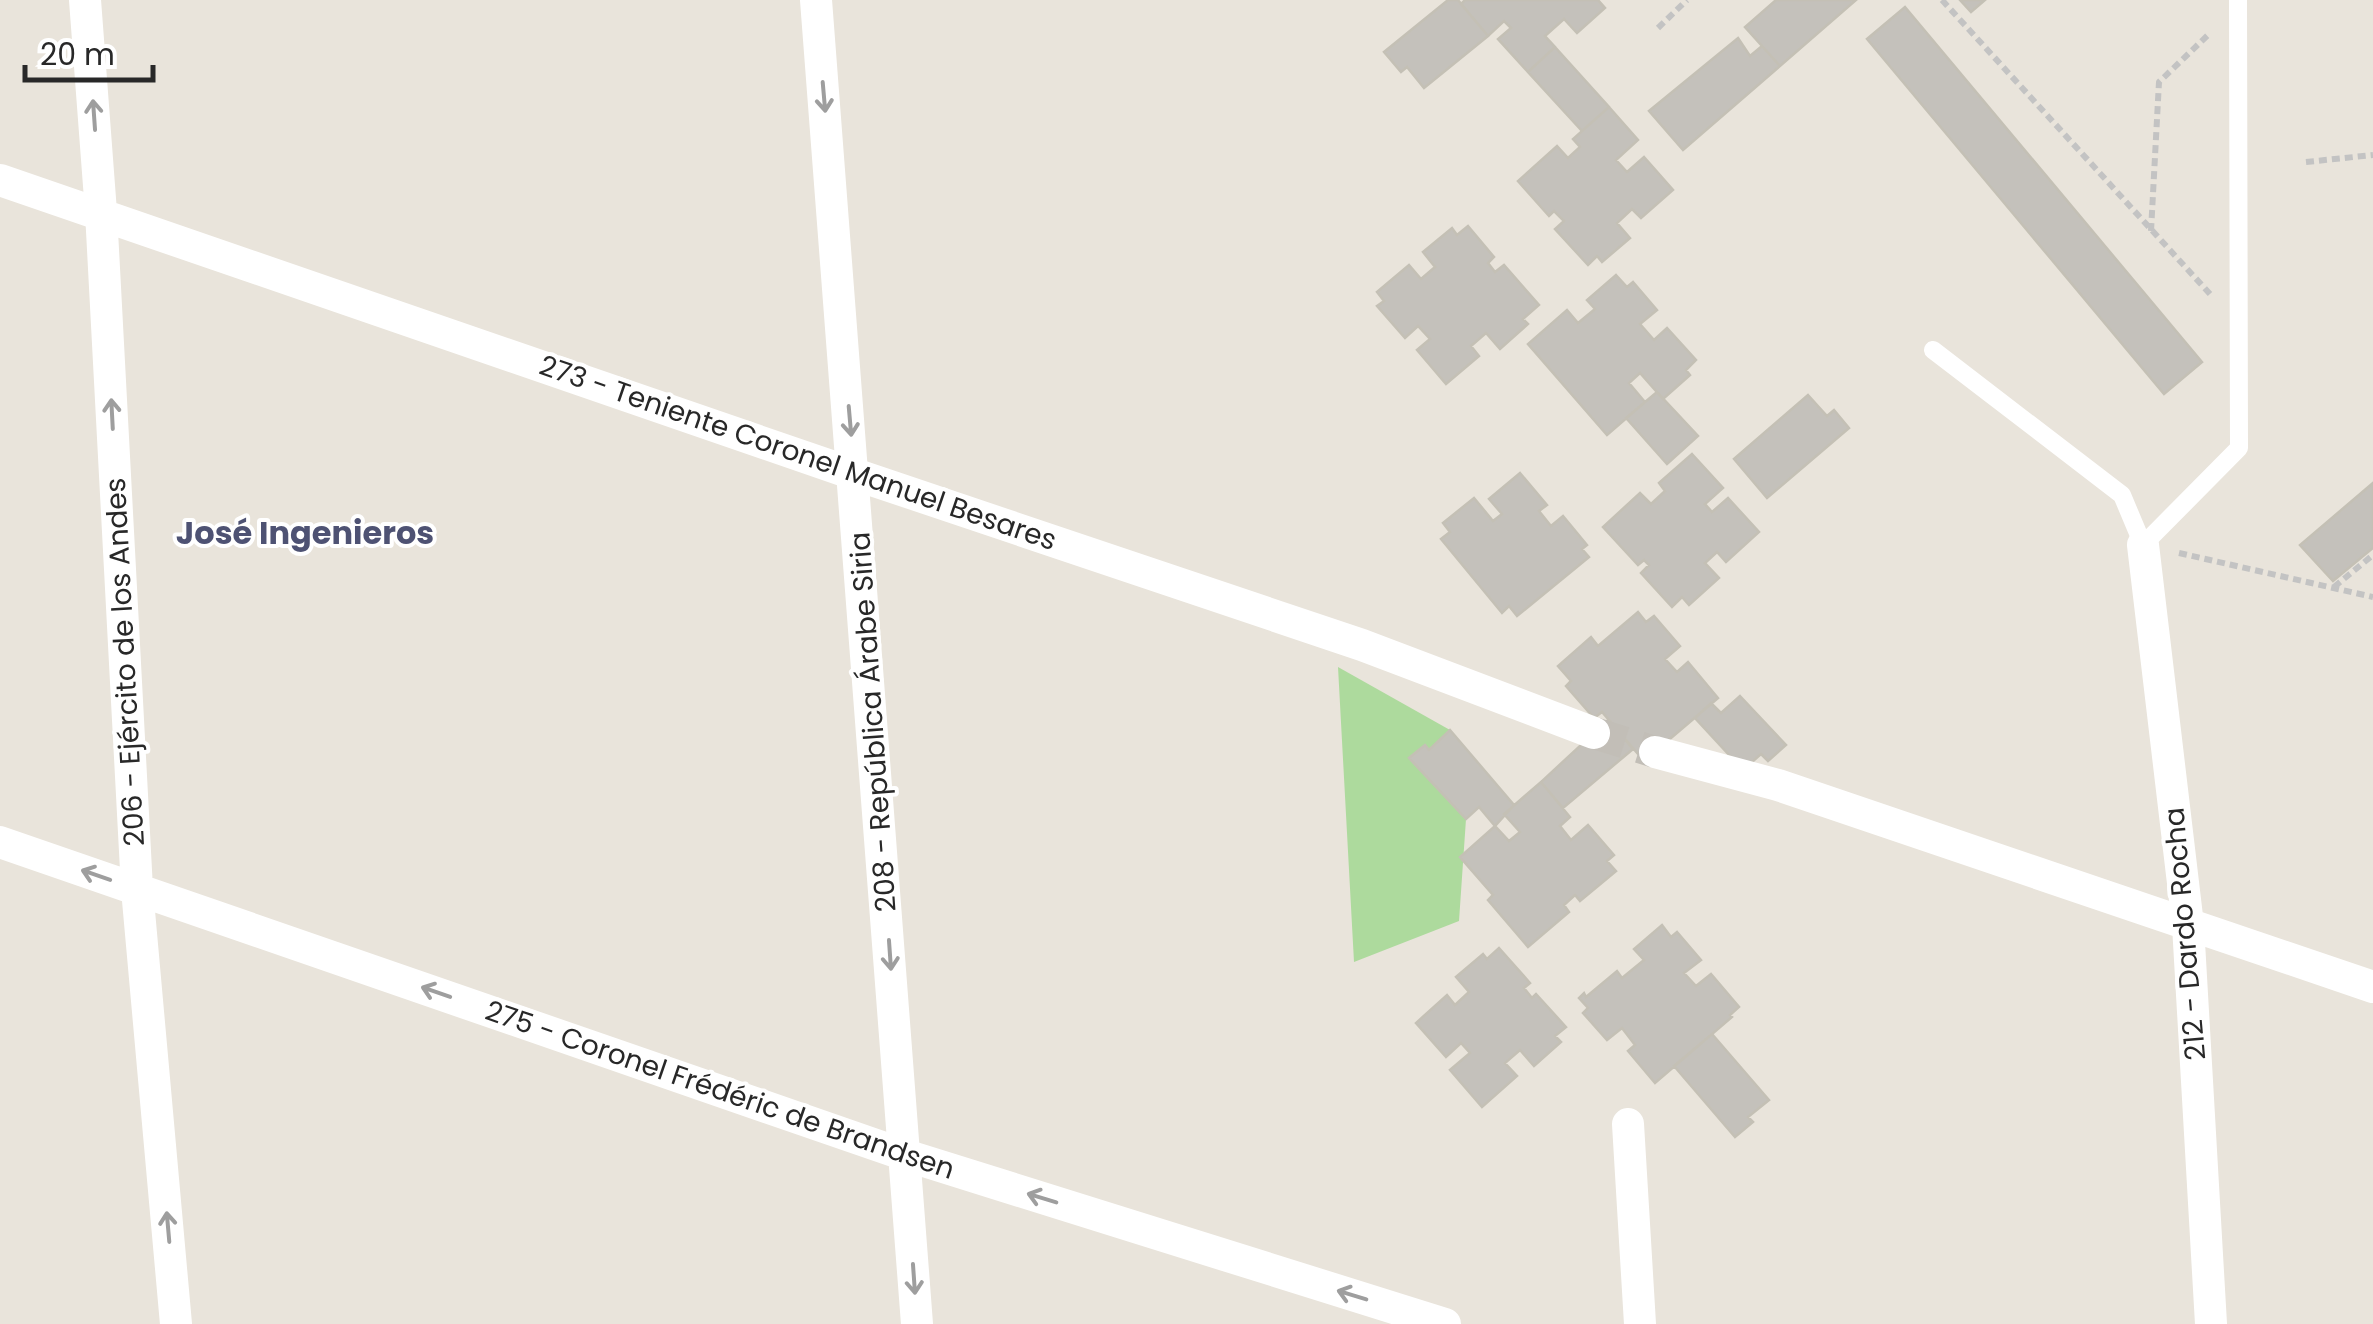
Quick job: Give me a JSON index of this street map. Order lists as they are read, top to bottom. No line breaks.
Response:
{"streets":{"street":["273 - Teniente Coronel Manuel Besares","206 - Ejército de los Andes","208 - República Árabe Siria","212 - Dardo Rocha","275 - Coronel Frédéric de Brandsen"]},"crossings":[["273 - Teniente Coronel Manuel Besares","206 - Ejército de los Andes"],["273 - Teniente Coronel Manuel Besares","208 - República Árabe Siria"],["206 - Ejército de los Andes","275 - Coronel Frédéric de Brandsen"],["208 - República Árabe Siria","275 - Coronel Frédéric de Brandsen"]],"one_way":["206 - Ejército de los Andes","208 - República Árabe Siria","275 - Coronel Frédéric de Brandsen"],"districts":["José Ingenieros"],"scale_bar":"20 m"}
